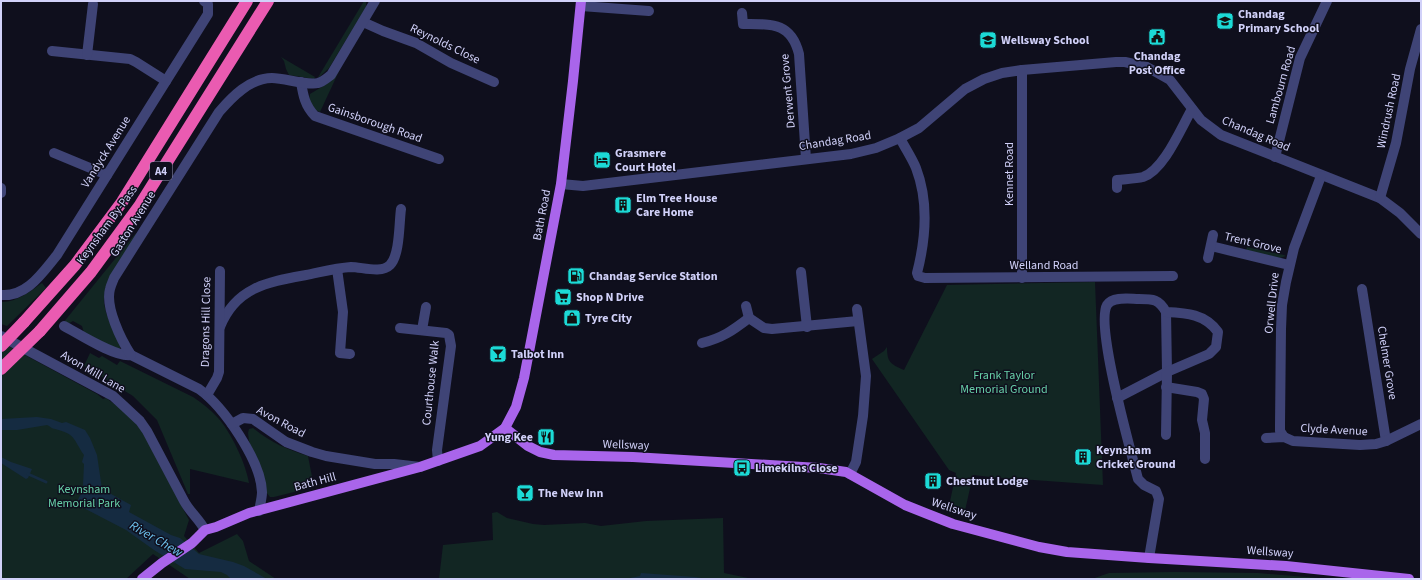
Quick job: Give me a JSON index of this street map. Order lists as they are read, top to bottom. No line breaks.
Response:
{"streets":{"highway":["A4","Keynsham By-Pass"],"main road":["Bath Road","Wellsway","Bath Hill"],"street":["Reynolds Close","Lambourn Road","Derwent Grove","Windrush Road","Gainsborough Road","Chandag Road","Vandyck Avenue","Kennet Road","Gaston Avenue","Trent Grove","Welland Road","Orwell Drive","Dragons Hill Close","Chelmer Grove","Avon Mill Lane","Courthouse Walk","Avon Road","Clyde Avenue"]},"crossings":[["Reynolds Close","Gaston Avenue"],["Lambourn Road","Chandag Road"],["Derwent Grove","Chandag Road"],["Windrush Road","Chandag Road"],["Gainsborough Road","Gaston Avenue"],["Chandag Road","Kennet Road"],["Chandag Road","Bath Road"],["Chandag Road","Welland Road"],["Chandag Road","Orwell Drive"],["Kennet Road","Welland Road"],["Bath Road","Wellsway"],["Bath Road","Bath Hill"],["Trent Grove","Orwell Drive"],["Orwell Drive","Clyde Avenue"],["Chelmer Grove","Clyde Avenue"],["Avon Mill Lane","Bath Hill"],["Courthouse Walk","Bath Hill"],["Avon Road","Bath Hill"],["Wellsway","Bath Hill"]],"water":["River Chew"],"parks":["Frank Taylor Memorial Ground","Keynsham Memorial Park"],"places":{"school or university":["Chandag Primary School","Wellsway School"],"public building":["Chandag Post Office"],"hotel":["Grasmere Court Hotel"],"building":["Elm Tree House Care Home","Keynsham Cricket Ground","Chestnut Lodge"],"fuel station":["Chandag Service Station"],"supermarket":["Shop N Drive"],"shop":["Tyre City"],"bar":["Talbot Inn","The New Inn"],"restaurant":["Yung Kee"],"bus stop":["Limekilns Close"]}}
